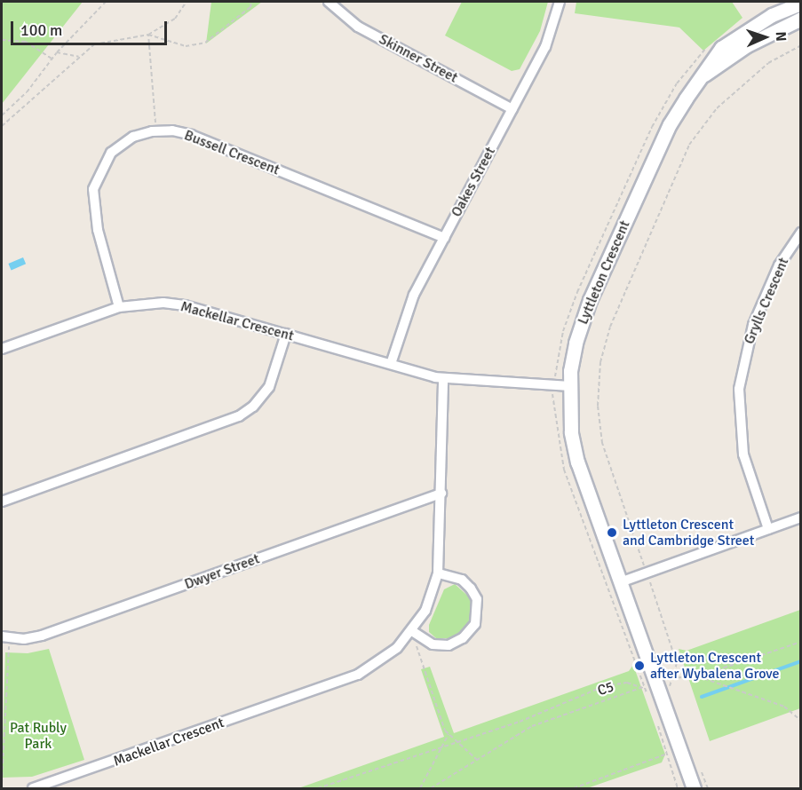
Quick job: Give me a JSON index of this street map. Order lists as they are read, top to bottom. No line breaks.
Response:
{"streets":{"street":["Skinner Street","Bussell Crescent","Oakes Street","Lyttleton Crescent","Grylls Crescent","Mackellar Crescent","Dwyer Street"],"path":["C5"]},"crossings":[["Skinner Street","Oakes Street"],["Bussell Crescent","Oakes Street"],["Bussell Crescent","Mackellar Crescent"],["Oakes Street","Mackellar Crescent"],["Lyttleton Crescent","Mackellar Crescent"],["Lyttleton Crescent","C5"],["Mackellar Crescent","Dwyer Street"]],"parks":["Pat Rubly Park"],"places":["Lyttleton Crescent and Cambridge Street","Lyttleton Crescent after Wybalena Grove"],"scale_bar":"100 m","north":"right"}
